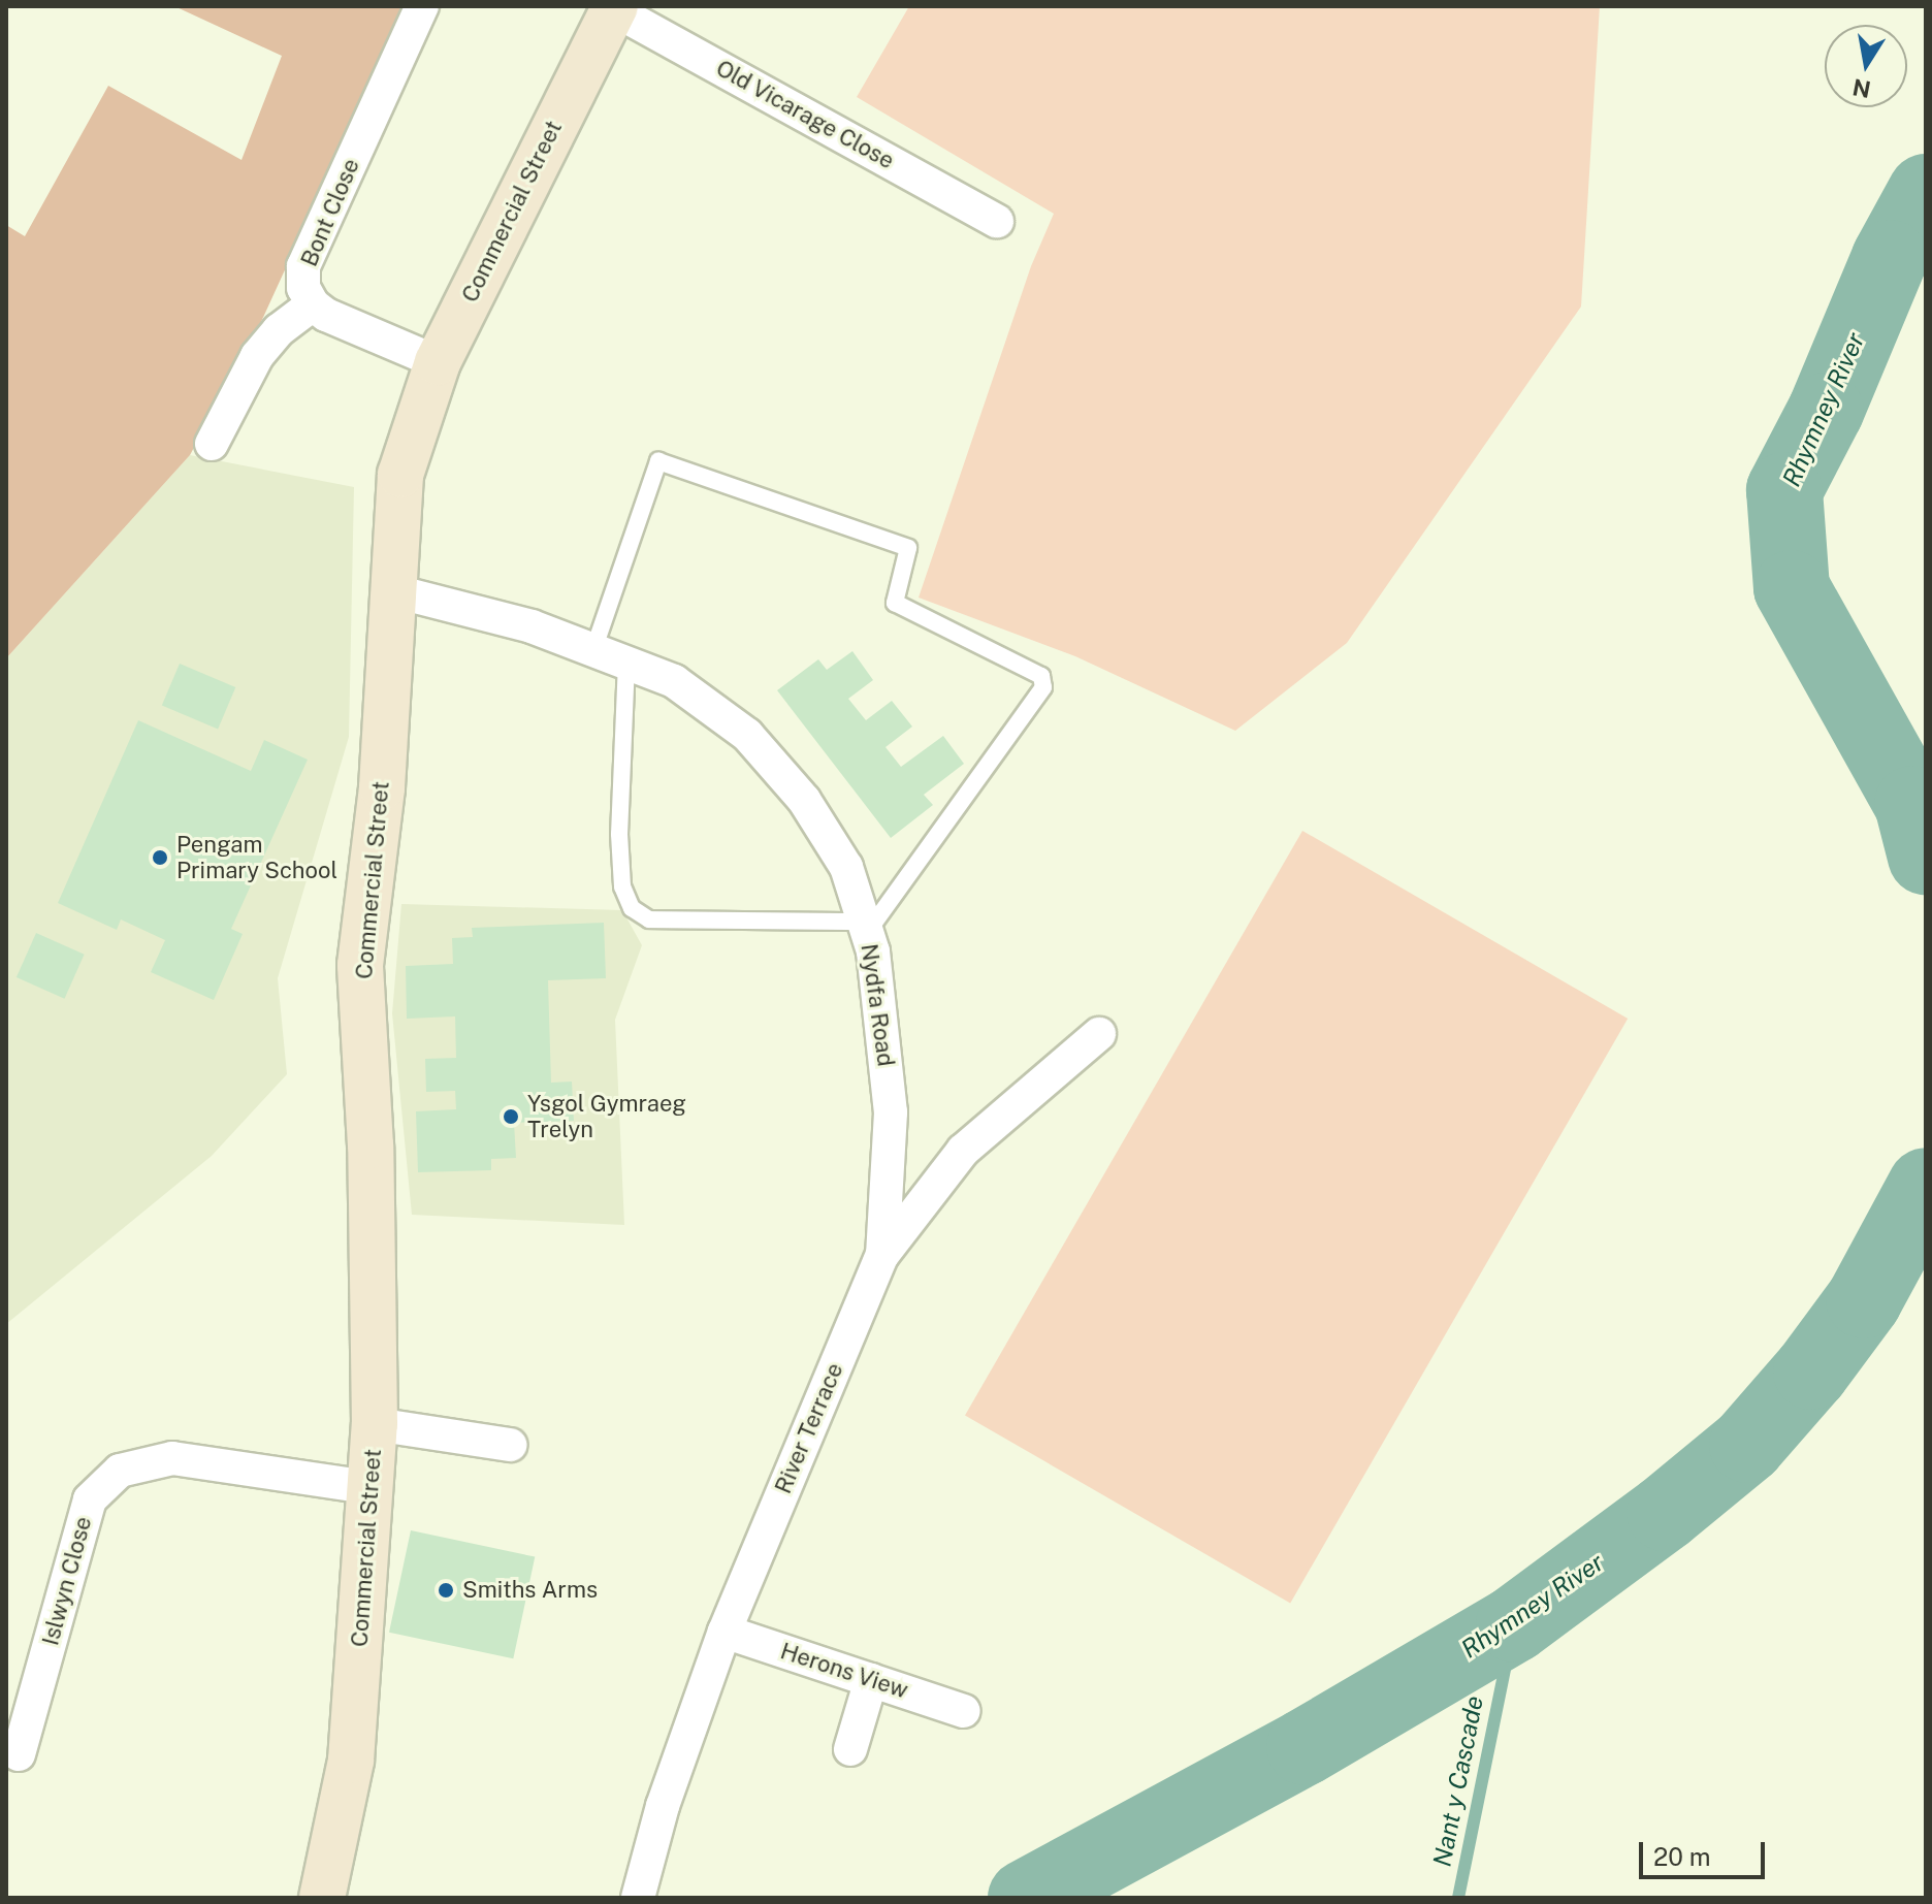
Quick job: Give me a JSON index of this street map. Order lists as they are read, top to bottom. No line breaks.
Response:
{"streets":{"main road":["Commercial Street"],"street":["Old Vicarage Close","Bont Close","Nydfa Road","River Terrace","Islwyn Close","Herons View"]},"crossings":[["Old Vicarage Close","Commercial Street"],["Commercial Street","Nydfa Road"],["Commercial Street","Islwyn Close"],["Nydfa Road","River Terrace"],["River Terrace","Herons View"]],"water":["Rhymney River","Nant y Cascade"],"places":["Pengam Primary School","Ysgol Gymraeg Trelyn","Smiths Arms"],"scale_bar":"20 m","north":"bottom"}
